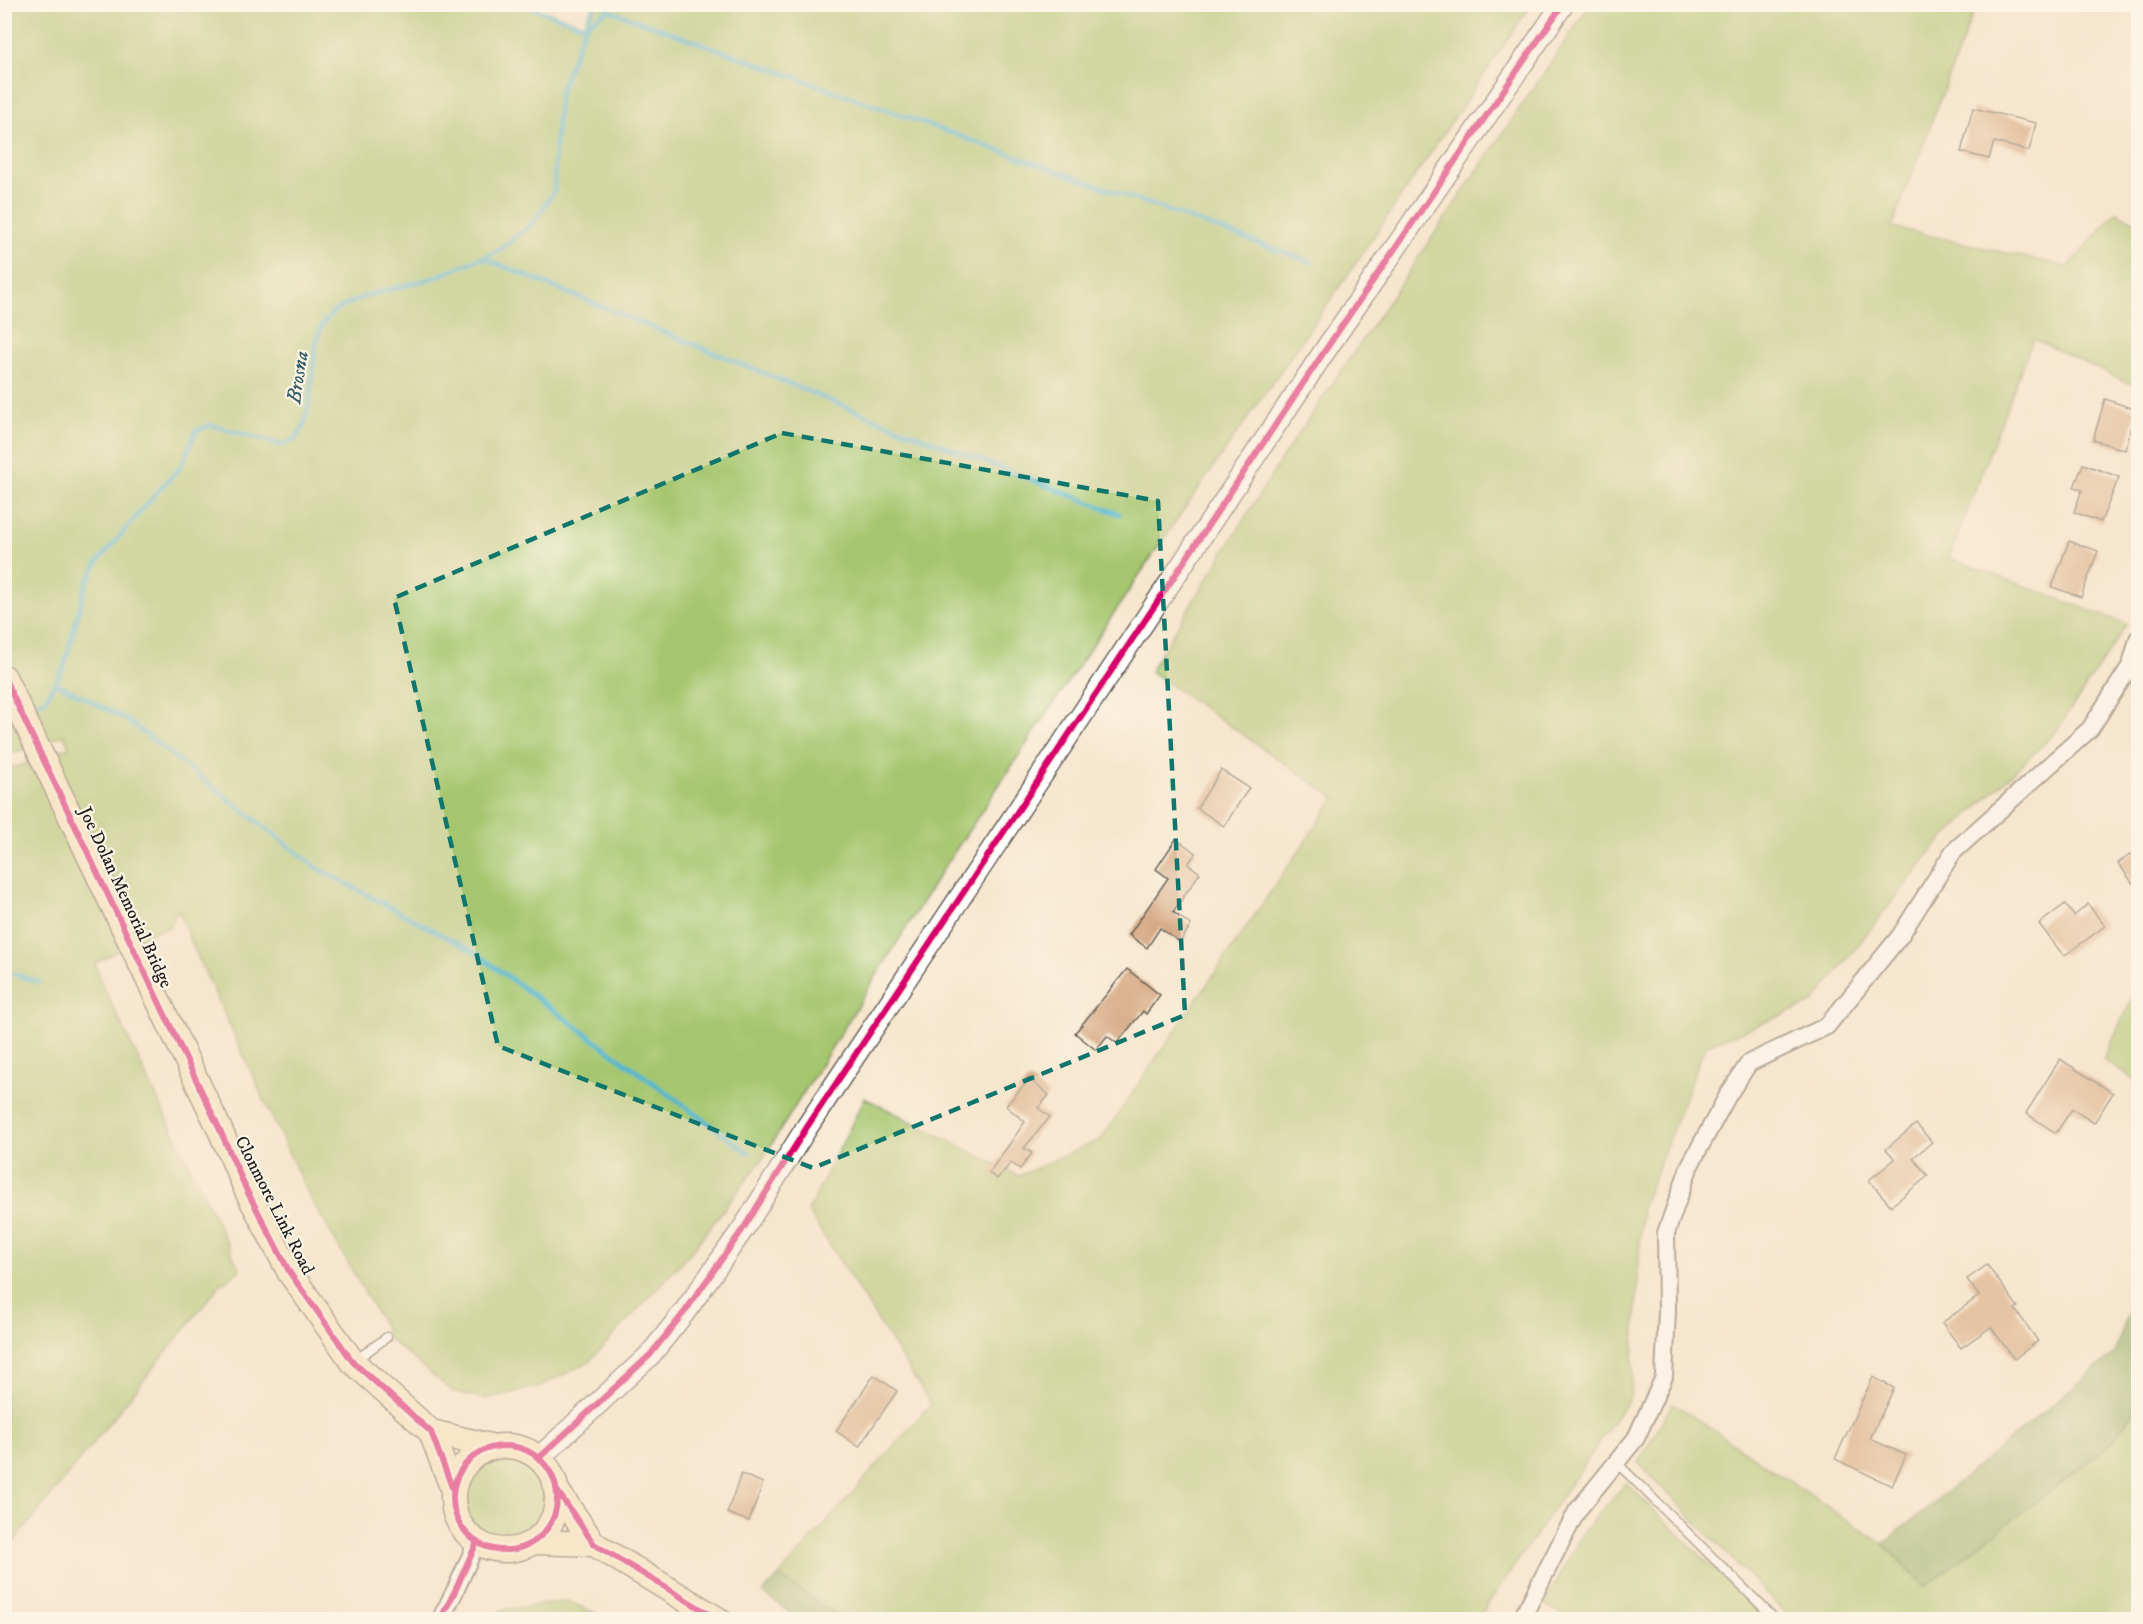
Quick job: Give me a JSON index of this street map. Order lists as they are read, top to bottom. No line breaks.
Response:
{"streets":{"main road":["Joe Dolan Memorial Bridge","Clonmore Link Road"]},"crossings":[["Joe Dolan Memorial Bridge","Clonmore Link Road"]],"water":["Brosna"]}
